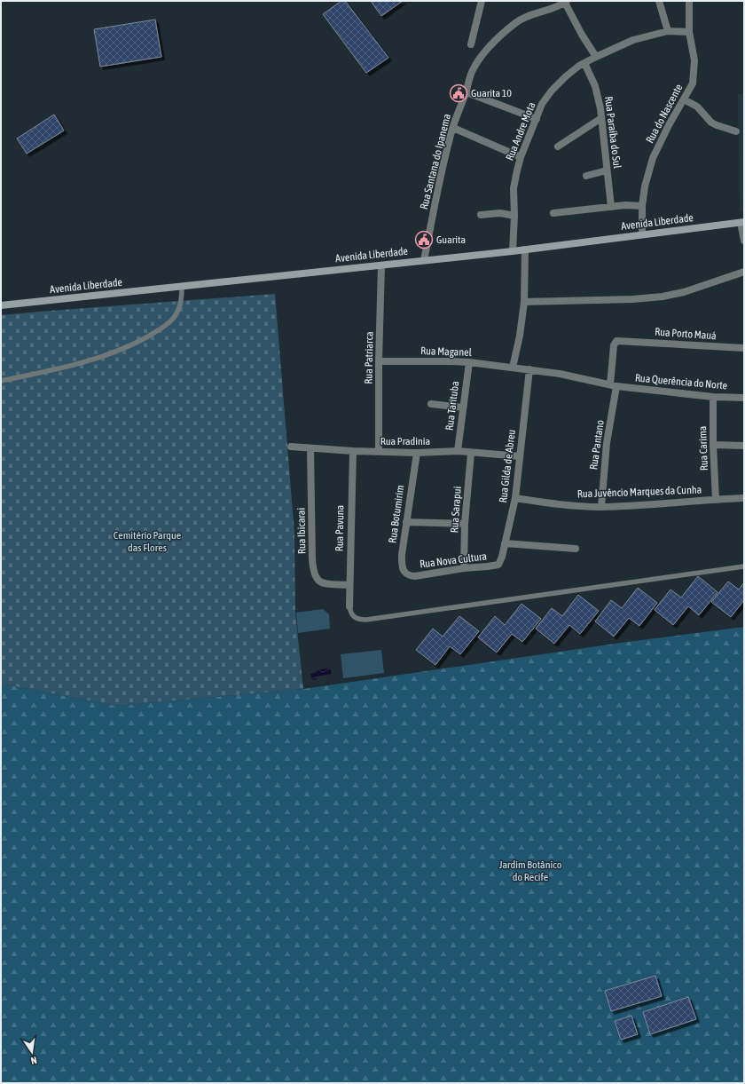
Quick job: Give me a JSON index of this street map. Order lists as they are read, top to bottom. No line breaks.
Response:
{"streets":{"main road":["Avenida Liberdade"],"street":["Rua do Nascente","Rua Andre Mota","Rua Paraíba do Sul","Rua Santana do Ipanema","Rua Porto Mauá","Rua Maganel","Rua Patriarca","Rua Querência do Norte","Rua Tarituba","Rua Pradinia","Rua Pantano","Rua Carima","Rua Gilda de Abreu","Rua Juvêncio Marques da Cunha","Rua Sarapui","Rua Botumirim","Rua Pavuna","Rua Ibicarai","Rua Nova Cultura"]},"crossings":[["Rua do Nascente","Rua Andre Mota"],["Rua do Nascente","Avenida Liberdade"],["Rua Andre Mota","Rua Paraíba do Sul"],["Rua Andre Mota","Avenida Liberdade"],["Rua Santana do Ipanema","Avenida Liberdade"],["Avenida Liberdade","Rua Patriarca"],["Rua Porto Mauá","Rua Pantano"],["Rua Maganel","Rua Patriarca"],["Rua Maganel","Rua Querência do Norte"],["Rua Maganel","Rua Tarituba"],["Rua Maganel","Rua Pantano"],["Rua Maganel","Rua Gilda de Abreu"],["Rua Patriarca","Rua Pradinia"],["Rua Querência do Norte","Rua Pantano"],["Rua Querência do Norte","Rua Carima"],["Rua Tarituba","Rua Pradinia"],["Rua Pradinia","Rua Gilda de Abreu"],["Rua Pradinia","Rua Sarapui"],["Rua Pradinia","Rua Botumirim"],["Rua Pradinia","Rua Pavuna"],["Rua Pradinia","Rua Ibicarai"],["Rua Pantano","Rua Juvêncio Marques da Cunha"],["Rua Carima","Rua Juvêncio Marques da Cunha"],["Rua Gilda de Abreu","Rua Juvêncio Marques da Cunha"],["Rua Gilda de Abreu","Rua Nova Cultura"],["Rua Sarapui","Rua Nova Cultura"],["Rua Botumirim","Rua Nova Cultura"],["Rua Pavuna","Rua Ibicarai"]],"parks":["Cemitério Parque das Flores","Jardim Botânico do Recife"],"places":{"public building":["Guarita 10","Guarita"]},"north":"bottom"}
